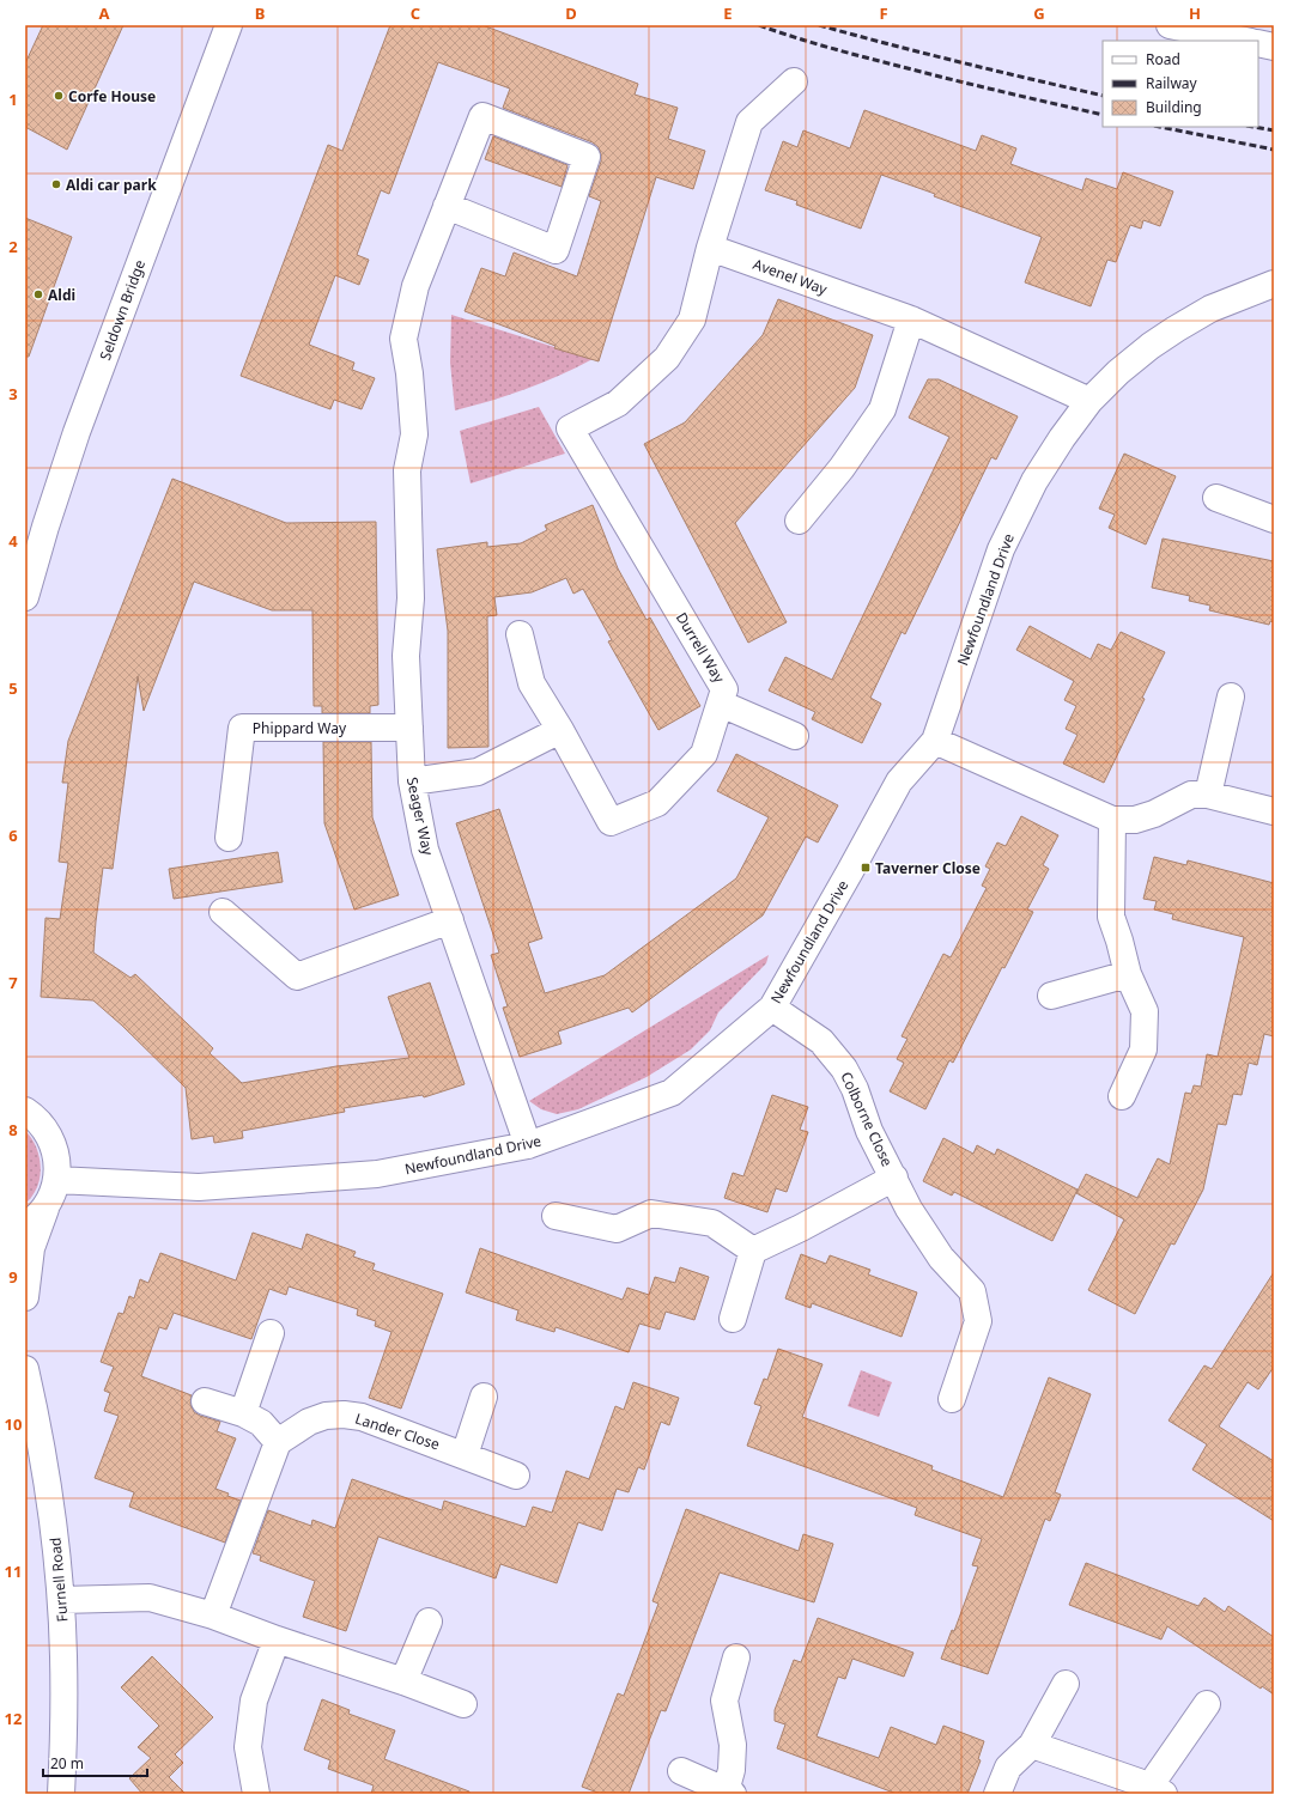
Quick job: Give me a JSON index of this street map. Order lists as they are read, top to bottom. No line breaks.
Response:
{"streets":{"street":["Avenel Way","Seldown Bridge","Newfoundland Drive","Durrell Way","Phippard Way","Seager Way","Colborne Close","Lander Close","Furnell Road"]},"crossings":[["Avenel Way","Newfoundland Drive"],["Avenel Way","Durrell Way"],["Newfoundland Drive","Seager Way"],["Newfoundland Drive","Colborne Close"],["Phippard Way","Seager Way"]],"places":{"other":["Corfe House","Aldi car park","Aldi"],"transit":["Taverner Close"]},"legend":["Road","Railway","Building"],"scale_bar":"20 m","grid":{"columns":["A","B","C","D","E","F","G","H"],"rows":["1","2","3","4","5","6","7","8","9","10","11","12"]}}
